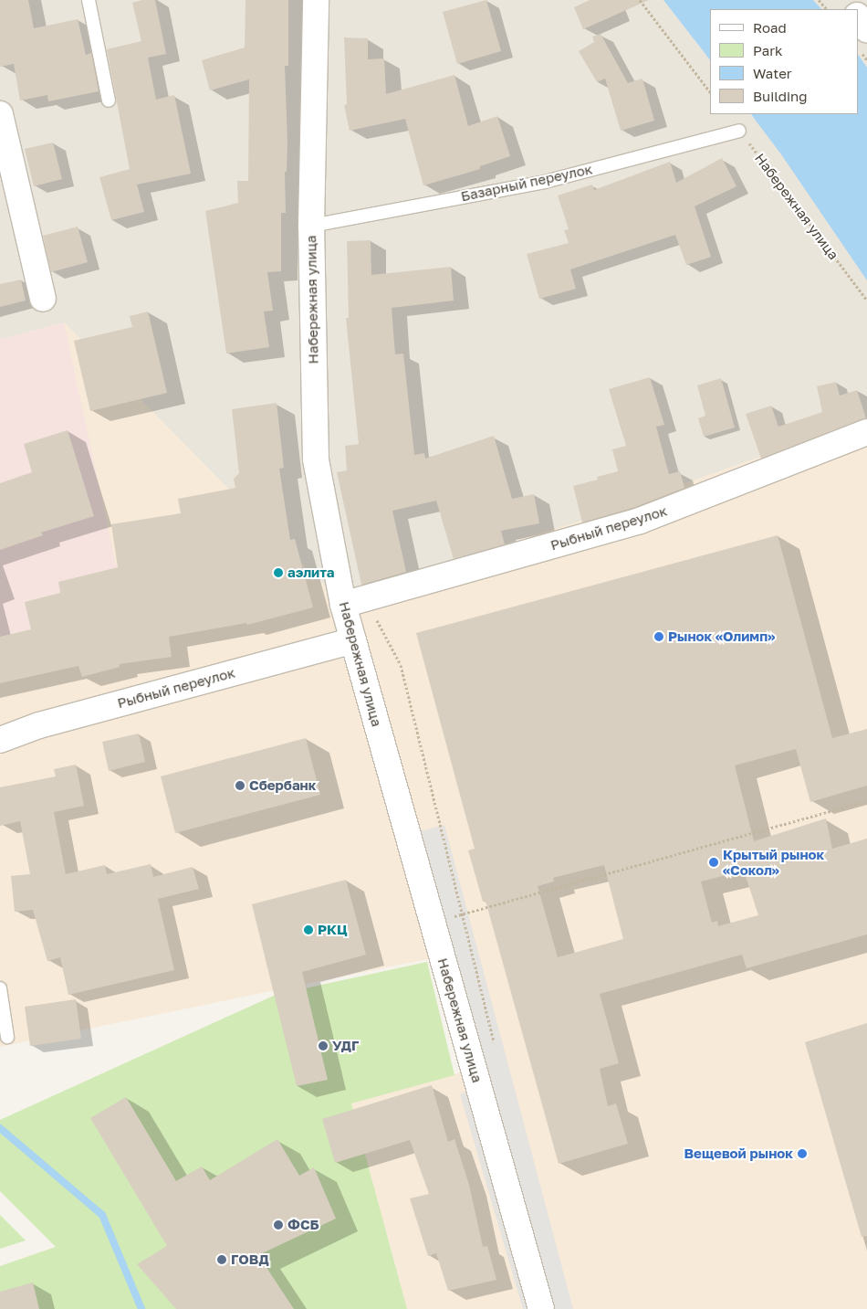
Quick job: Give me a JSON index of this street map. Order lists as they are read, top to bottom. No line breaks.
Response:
{"streets":{"street":["Набережная улица","Рыбный переулок"],"lane":["Базарный переулок"]},"crossings":[["Базарный переулок","Набережная улица"],["Набережная улица","Рыбный переулок"]],"places":["аэлита","Рынок «Олимп»","Сбербанк","Крытый рынок «Сокол»","РКЦ","УДГ","Вещевой рынок","ФСБ","ГОВД"],"legend":["Road","Park","Water","Building"]}
